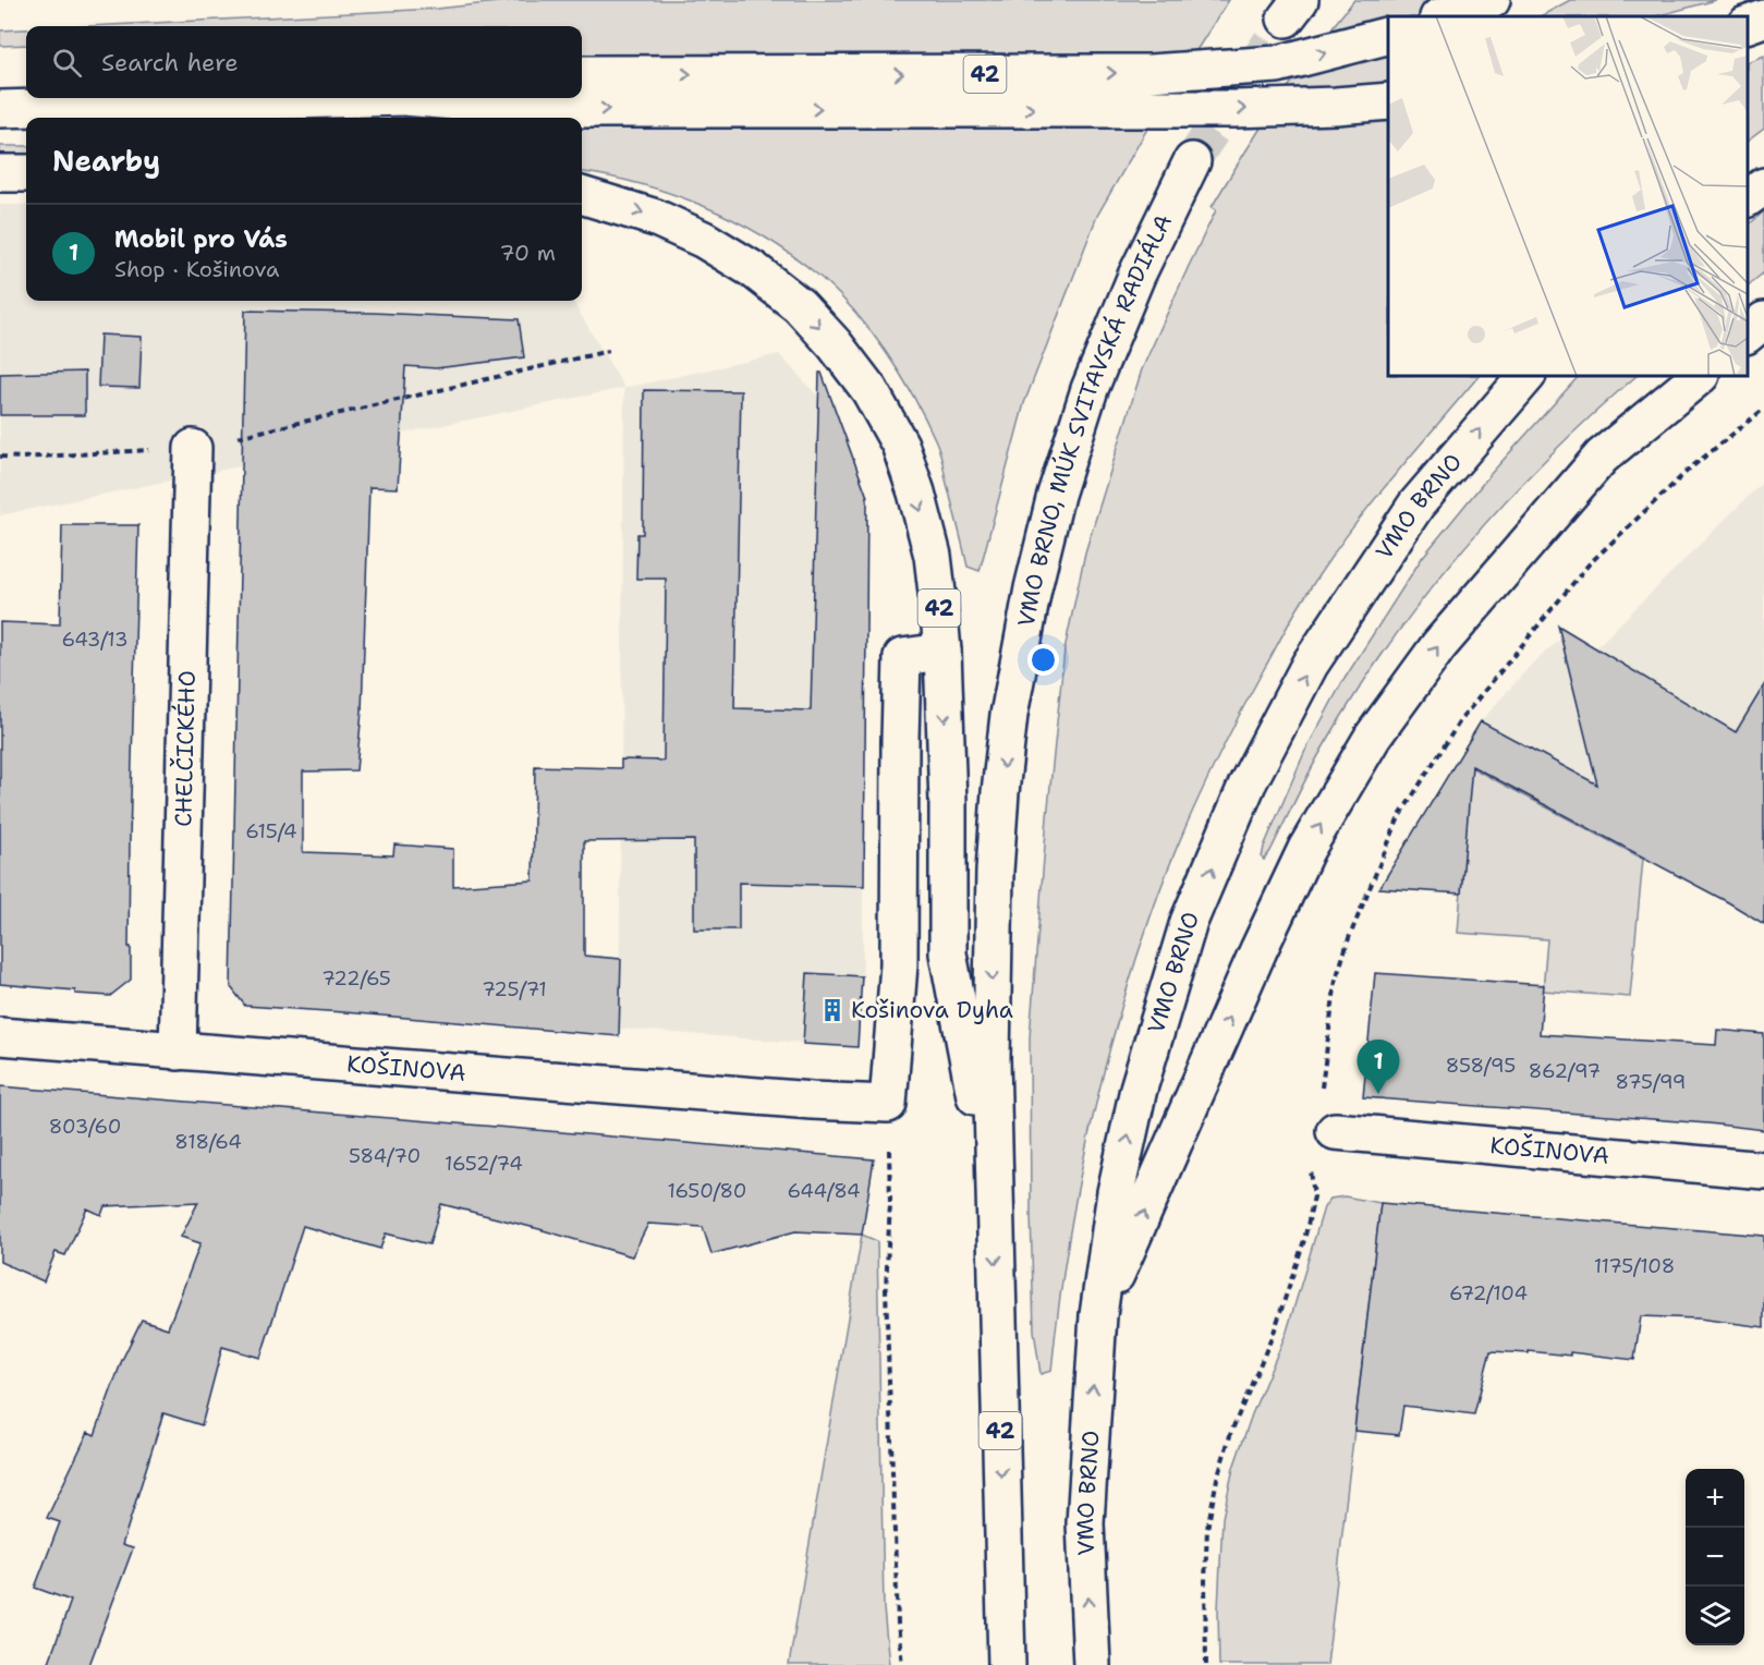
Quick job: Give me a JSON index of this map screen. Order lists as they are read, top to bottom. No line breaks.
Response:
{"streets":{"main road":["42","VMO BRNO, MÚK SVITAVSKÁ RADIÁLA","VMO BRNO","CHELČICKÉHO","KOŠINOVA"]},"crossings":[["42","VMO BRNO, MÚK SVITAVSKÁ RADIÁLA"],["CHELČICKÉHO","KOŠINOVA"]],"places":{"building":["Košinova Dyha"]},"house_numbers":["643/13","615/4","722/65","725/71","858/95","862/97","875/99","803/60","818/64","584/70","1652/74","1650/80","644/84","1175/108","672/104"],"page":{"search":"Search here","heading":"Nearby","list":[{"mark":"1","name":"Mobil pro Vás","note":"Shop · Košinova","value":"70 m"}],"pins":"1","map_buttons":["+","−"]}}
